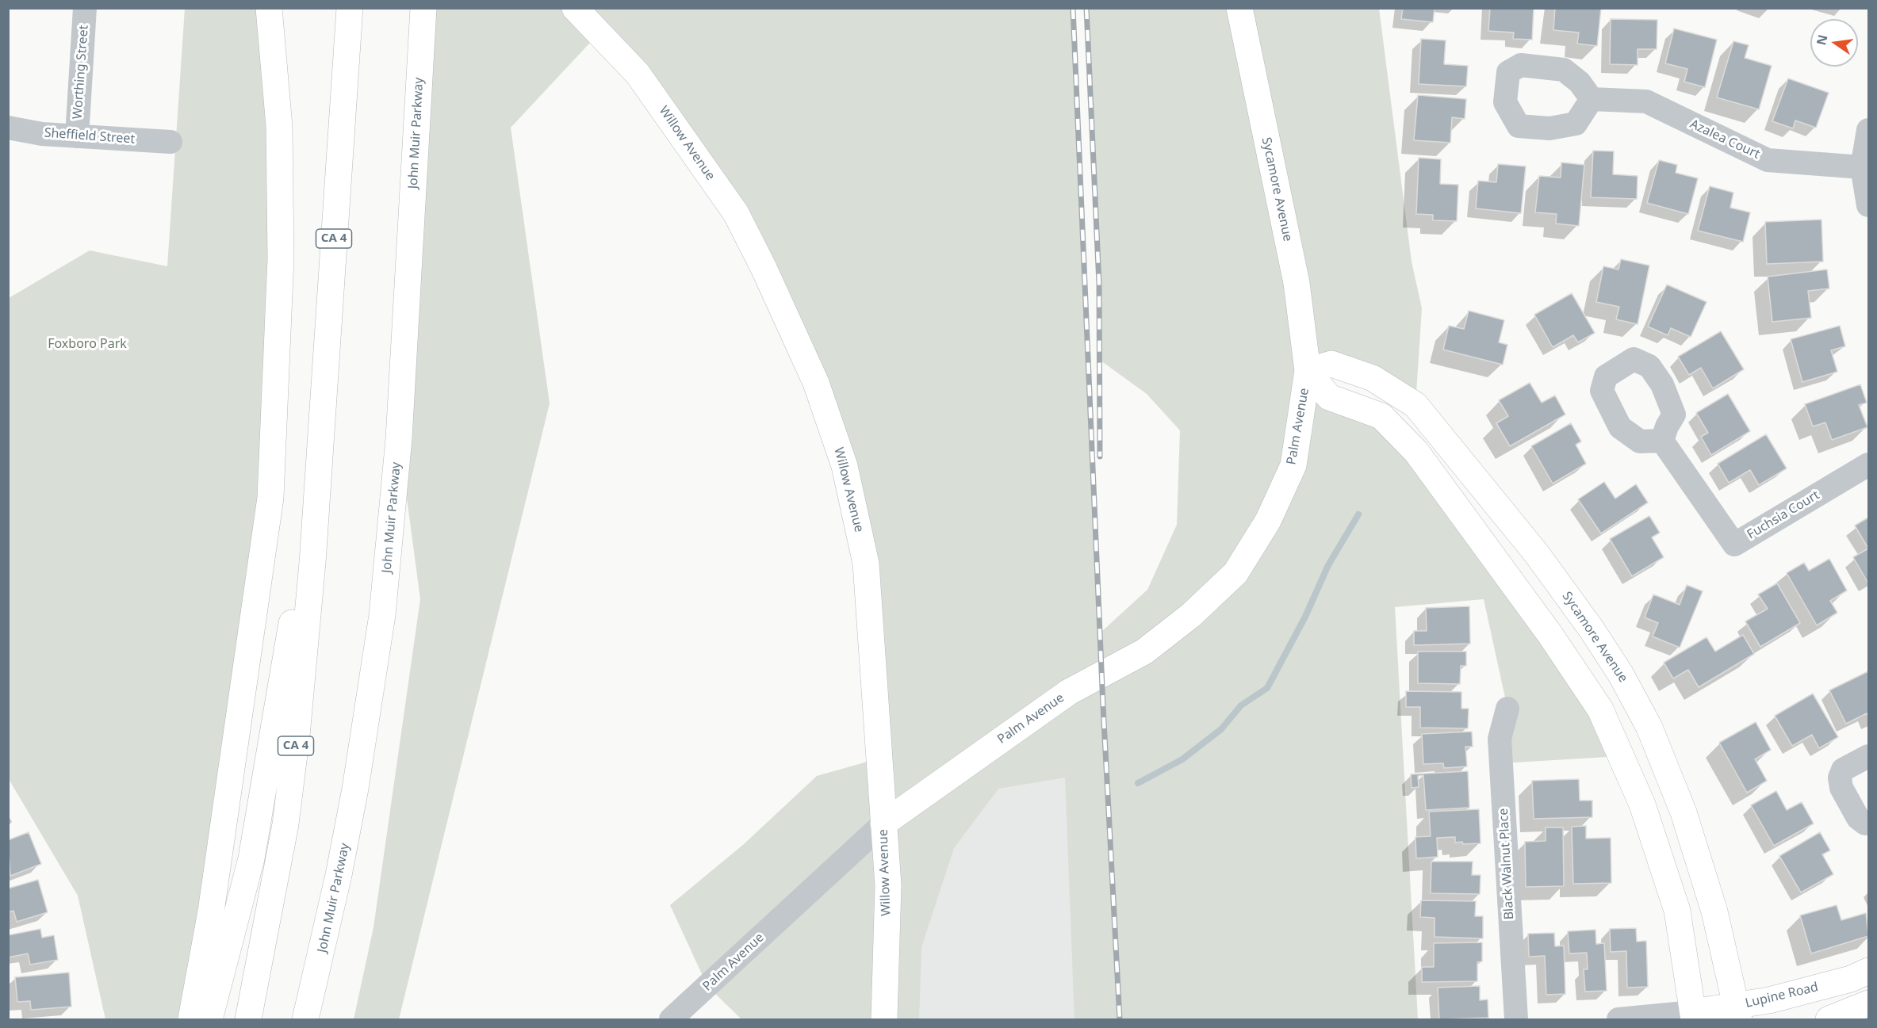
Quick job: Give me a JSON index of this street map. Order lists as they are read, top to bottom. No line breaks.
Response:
{"streets":{"main road":["John Muir Parkway","Willow Avenue","Sycamore Avenue","CA 4","Palm Avenue","Lupine Road"],"street":["Worthing Street","Sheffield Street","Azalea Court","Fuchsia Court","Black Walnut Place"]},"crossings":[["Worthing Street","Sheffield Street"],["Willow Avenue","Palm Avenue"],["Sycamore Avenue","Palm Avenue"],["Sycamore Avenue","Lupine Road"]],"parks":["Foxboro Park"],"north":"left"}
